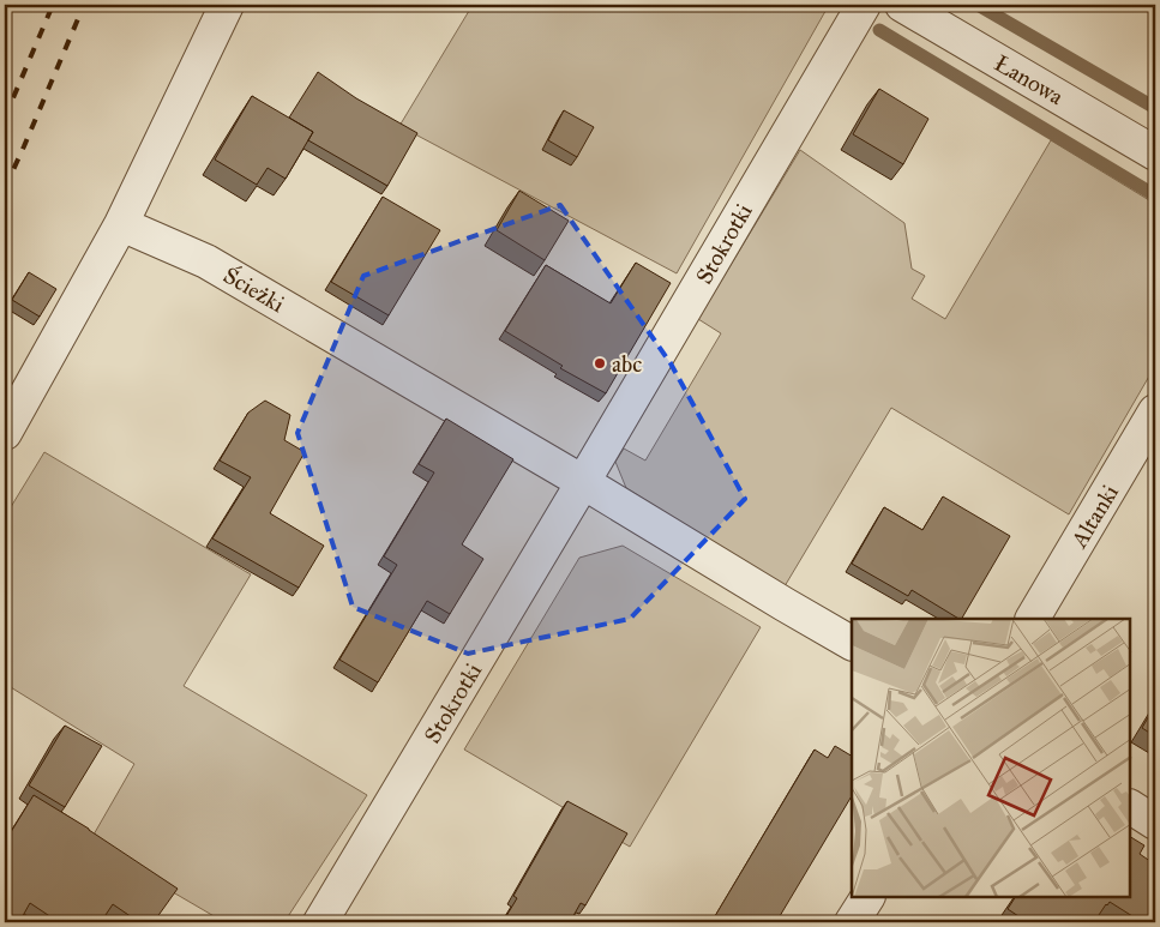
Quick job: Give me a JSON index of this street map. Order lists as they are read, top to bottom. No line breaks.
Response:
{"streets":{"street":["Łanowa","Stokrotki","Ścieżki","Altanki"]},"crossings":[["Stokrotki","Ścieżki"]],"places":["abc"]}
